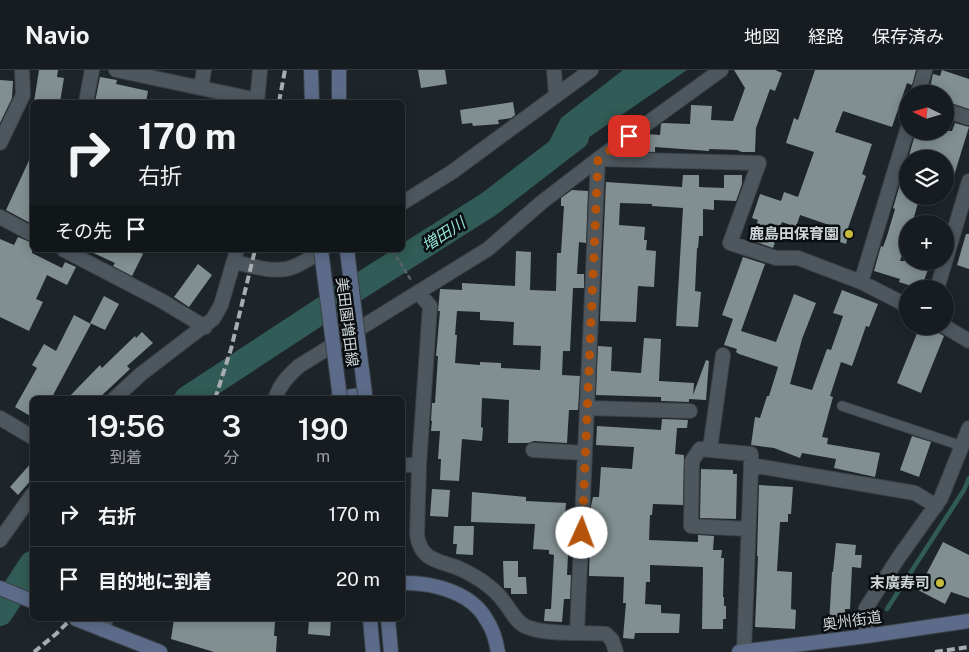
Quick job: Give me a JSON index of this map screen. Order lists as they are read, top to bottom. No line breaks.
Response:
{"streets":{"main road":["美田園増田線","奥州街道"]},"water":["増田川"],"places":["鹿島田保育園","末廣寿司"],"north":"left","page":{"header":"Navio","nav":["地図","経路","保存済み"],"map_buttons":["+","−"],"turn":["170 m","右折"],"then":"その先","eta":["19:56","到着","3","分","190","m"],"list":[{"name":"右折","value":"170 m"},{"name":"目的地に到着","value":"20 m"}]}}
